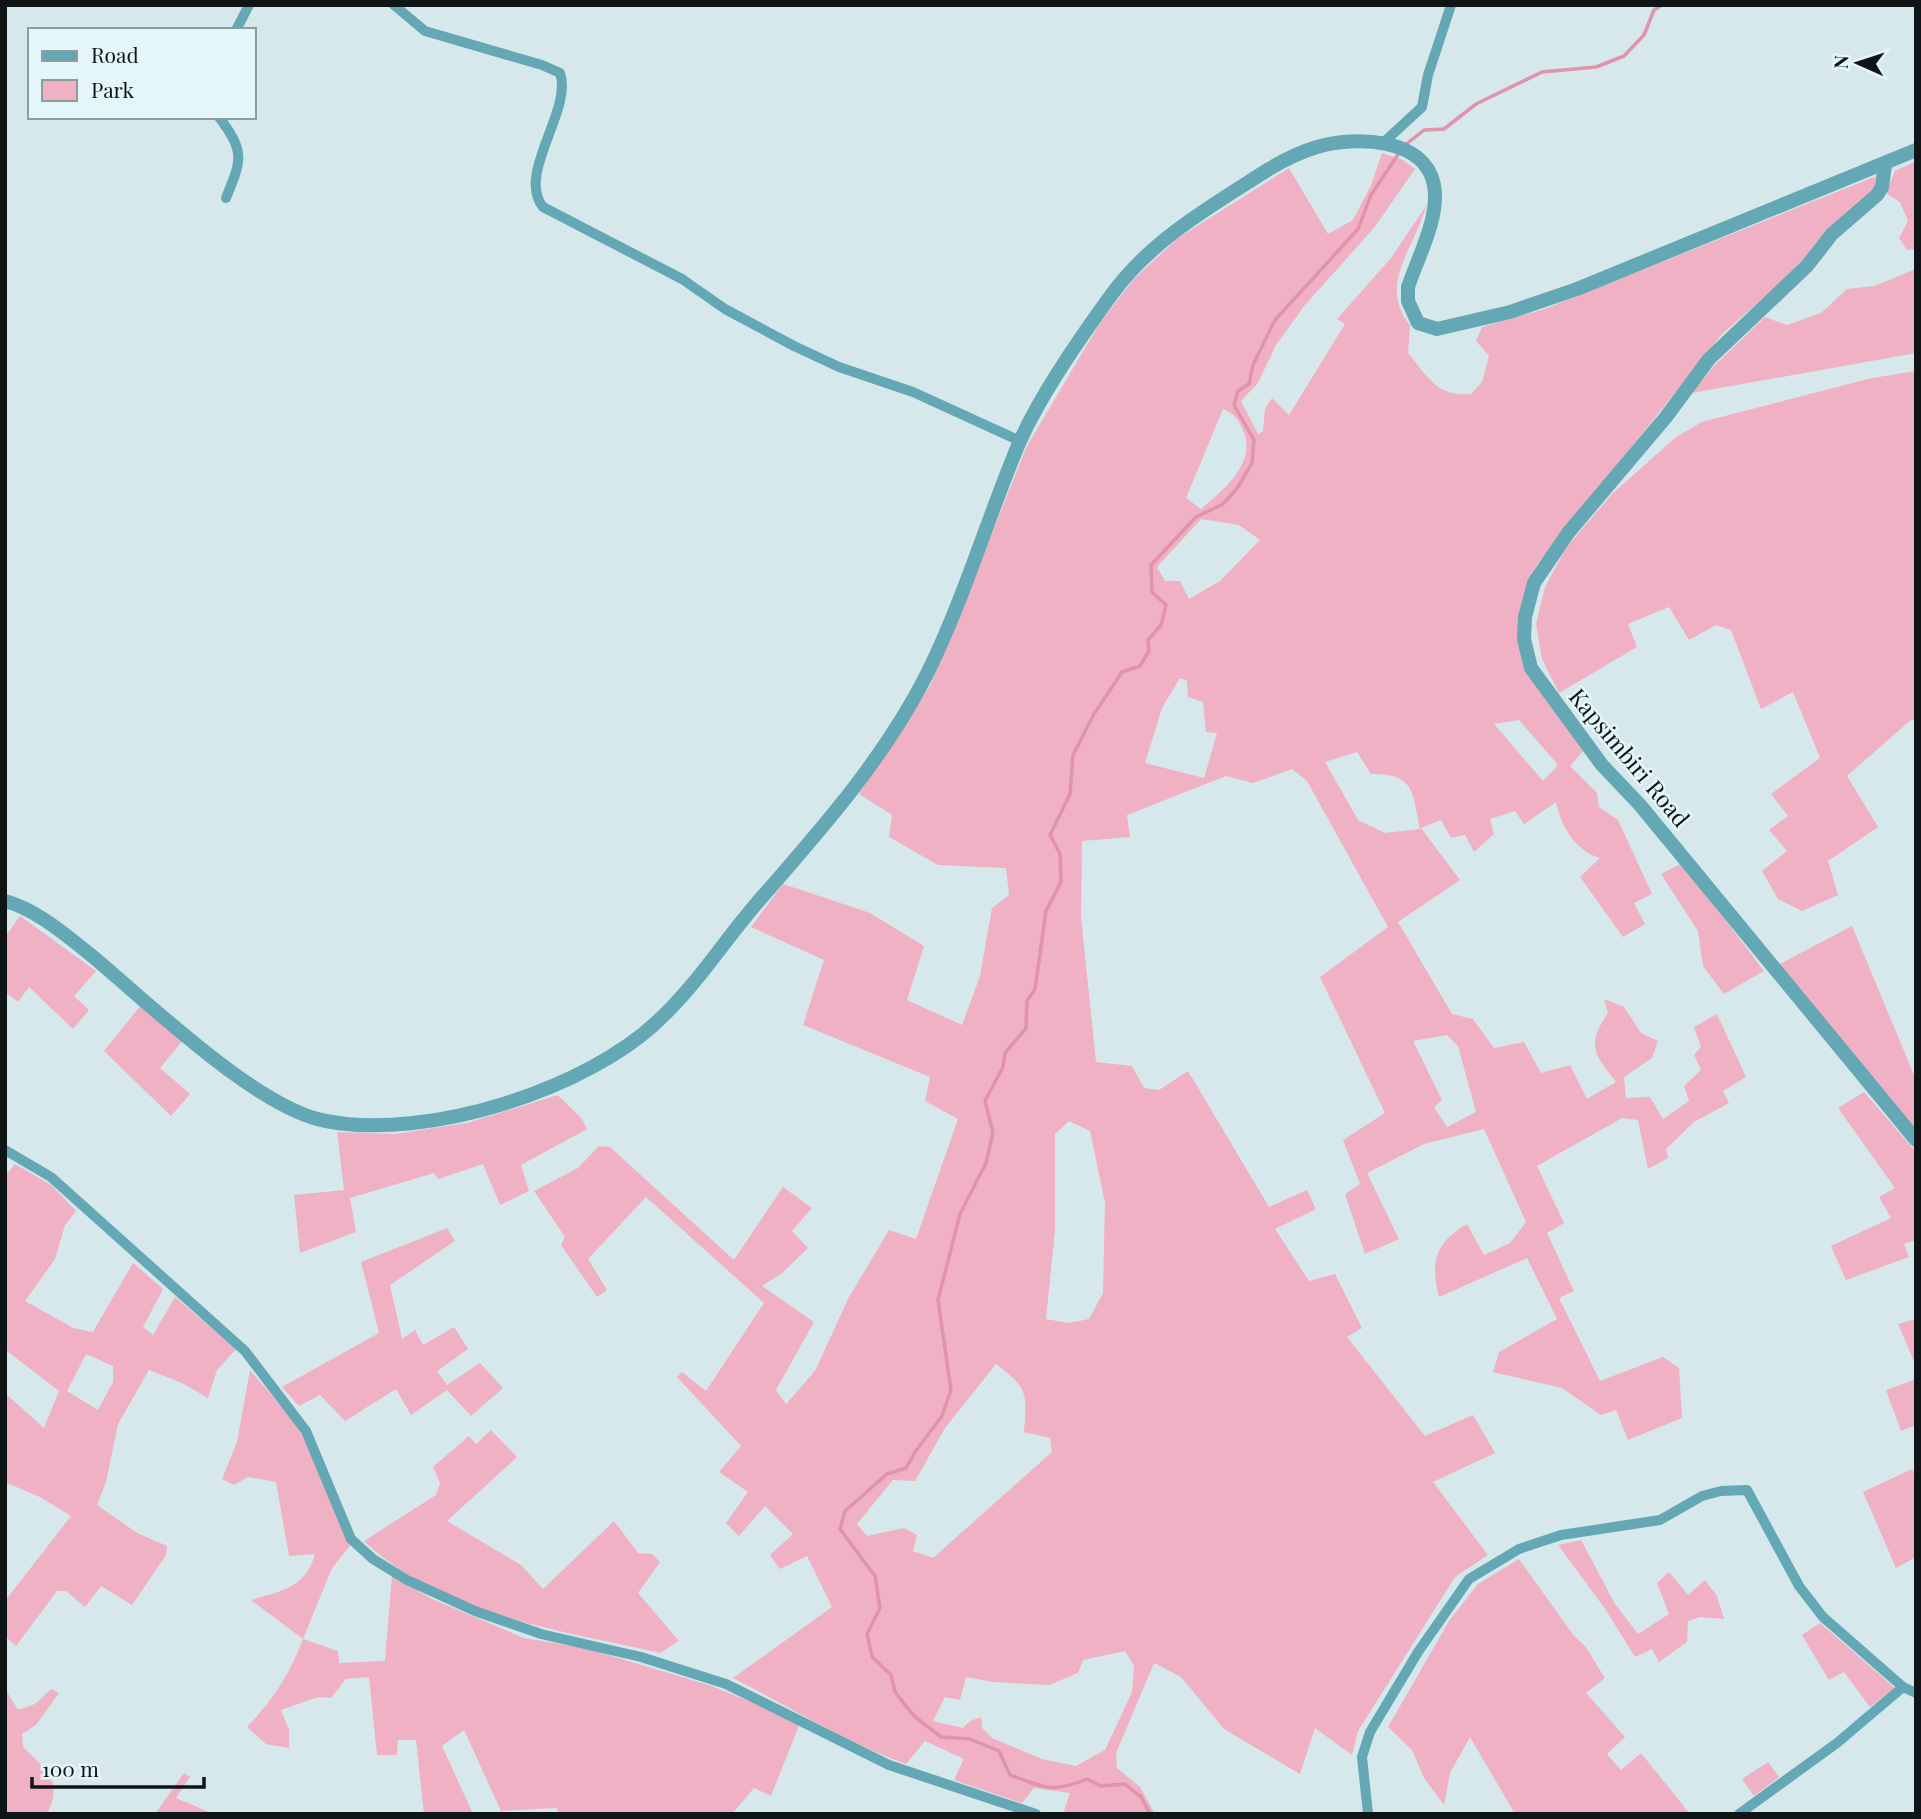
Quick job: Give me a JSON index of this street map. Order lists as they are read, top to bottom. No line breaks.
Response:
{"streets":{"street":["Kapsimbiri Road"]},"legend":["Road","Park"],"scale_bar":"100 m","north":"left"}
